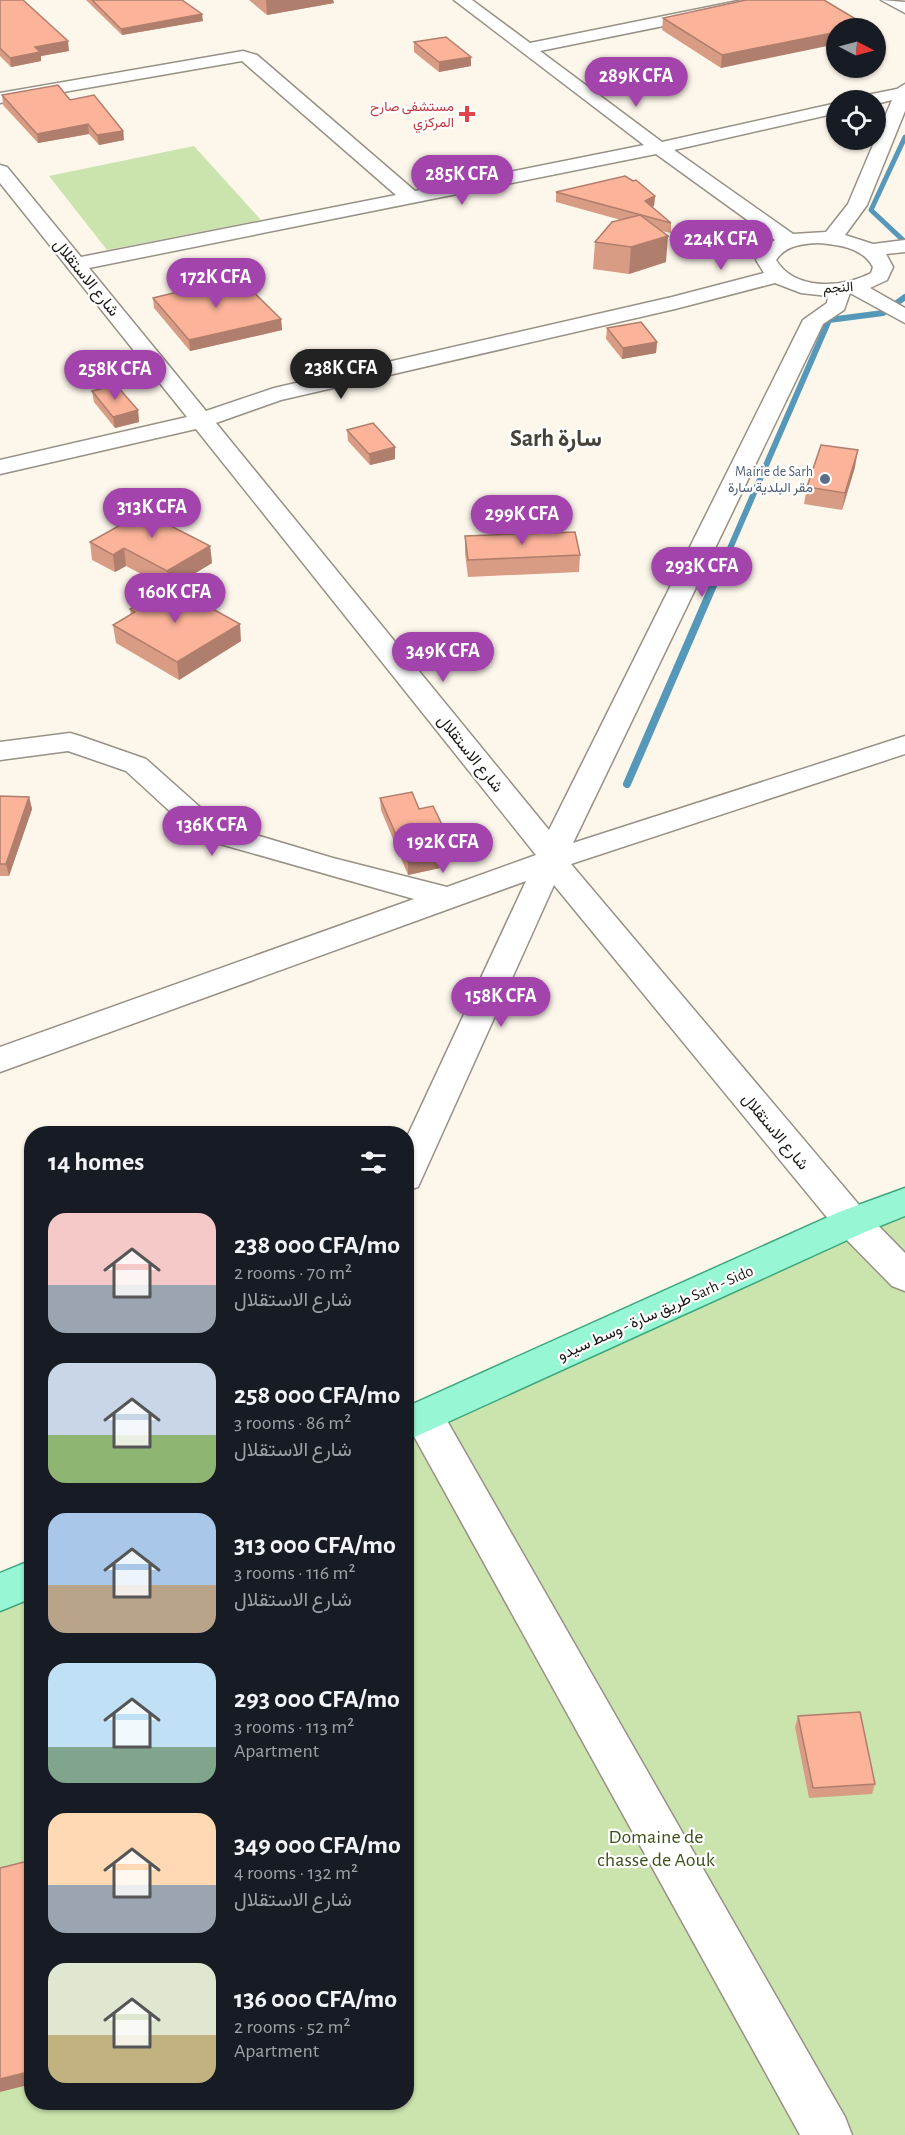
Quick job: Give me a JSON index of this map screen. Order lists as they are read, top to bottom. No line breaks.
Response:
{"streets":{"main road":["طريق سارة - وسط سيدو Sarh - Sido"],"street":["شارع الاستقلال","النجم"]},"crossings":[["شارع الاستقلال","طريق سارة - وسط سيدو Sarh - Sido"]],"districts":["Sarh سارة"],"parks":["Domaine de chasse de Aouk"],"places":{"health":["مستشفى صارح المركزي"],"other":["Mairie de Sarh مقر البلدية سارة"]},"north":"right","page":{"price":["289K CFA","285K CFA","224K CFA","172K CFA","238K CFA","258K CFA","313K CFA","299K CFA","293K CFA","160K CFA","349K CFA","136K CFA","192K CFA","158K CFA"],"heading":"14 homes","list":[{"name":"238 000 CFA/mo","note":"2 rooms · 70 m² · شارع الاستقلال"},{"name":"258 000 CFA/mo","note":"3 rooms · 86 m² · شارع الاستقلال"},{"name":"313 000 CFA/mo","note":"3 rooms · 116 m² · شارع الاستقلال"},{"name":"293 000 CFA/mo","note":"3 rooms · 113 m² · Apartment"},{"name":"349 000 CFA/mo","note":"4 rooms · 132 m² · شارع الاستقلال"},{"name":"136 000 CFA/mo","note":"2 rooms · 52 m² · Apartment"}]}}
